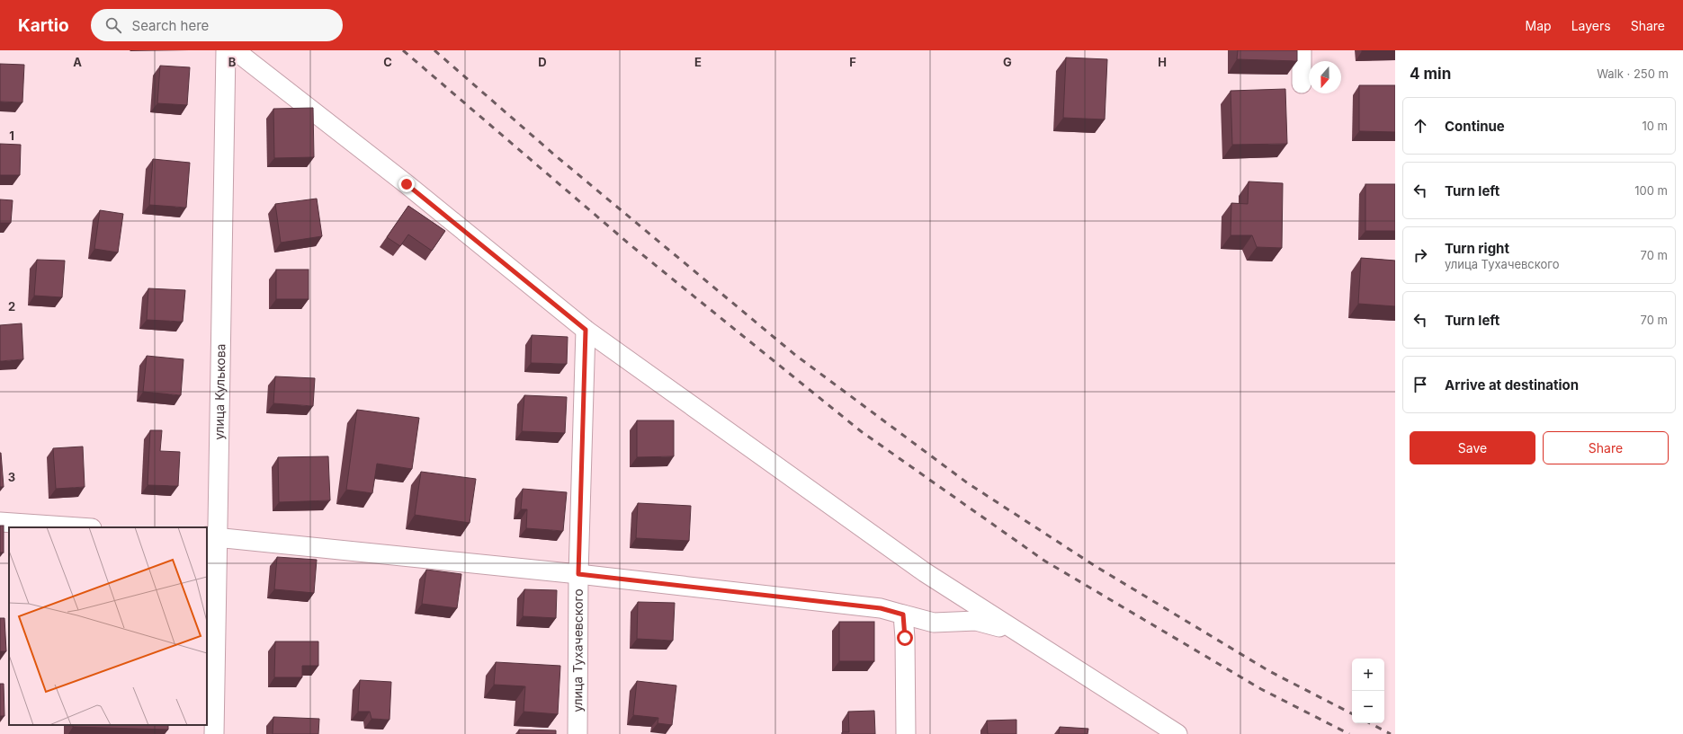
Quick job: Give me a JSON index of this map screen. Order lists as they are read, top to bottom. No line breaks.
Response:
{"streets":{"street":["улица Кулькова","улица Тухачевского"]},"north":"bottom","page":{"header":"Kartio","search":"Search here","nav":["Map","Layers","Share"],"heading":["4 min","Walk · 250 m"],"list":[["Continue","10 m"],["Turn left","100 m"],["Turn right","улица Тухачевского","70 m"],["Turn left","70 m"],"Arrive at destination"],"buttons":["Save","Share"],"map_buttons":["+","−"]},"grid":{"columns":["A","B","C","D","E","F","G","H"],"rows":["1","2","3"]}}
